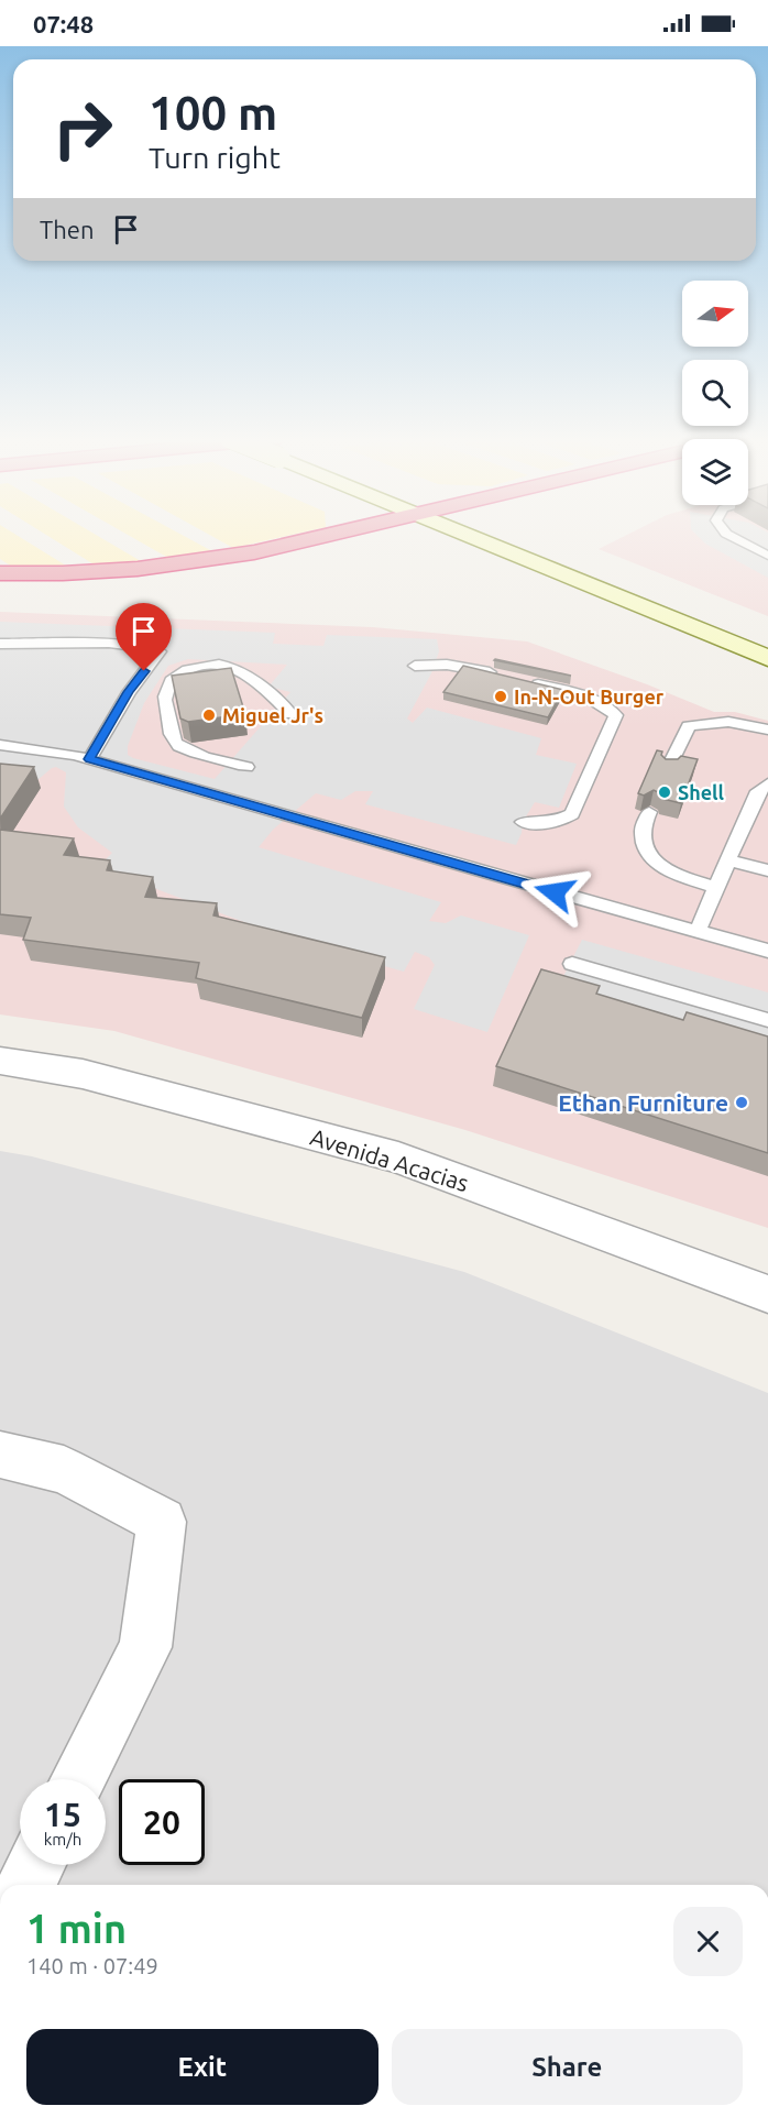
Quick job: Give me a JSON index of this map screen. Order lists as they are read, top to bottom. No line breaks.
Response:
{"streets":{"street":["Avenida Acacias"]},"places":["In-N-Out Burger","Miguel Jr's","Shell","Ethan Furniture"],"north":"right","page":{"status":"07:48","turn":["100 m","Turn right"],"then":"Then","speed":"15 km/h","limit":"20","heading":["1 min","140 m · 07:49"],"buttons":["Exit","Share"]}}
